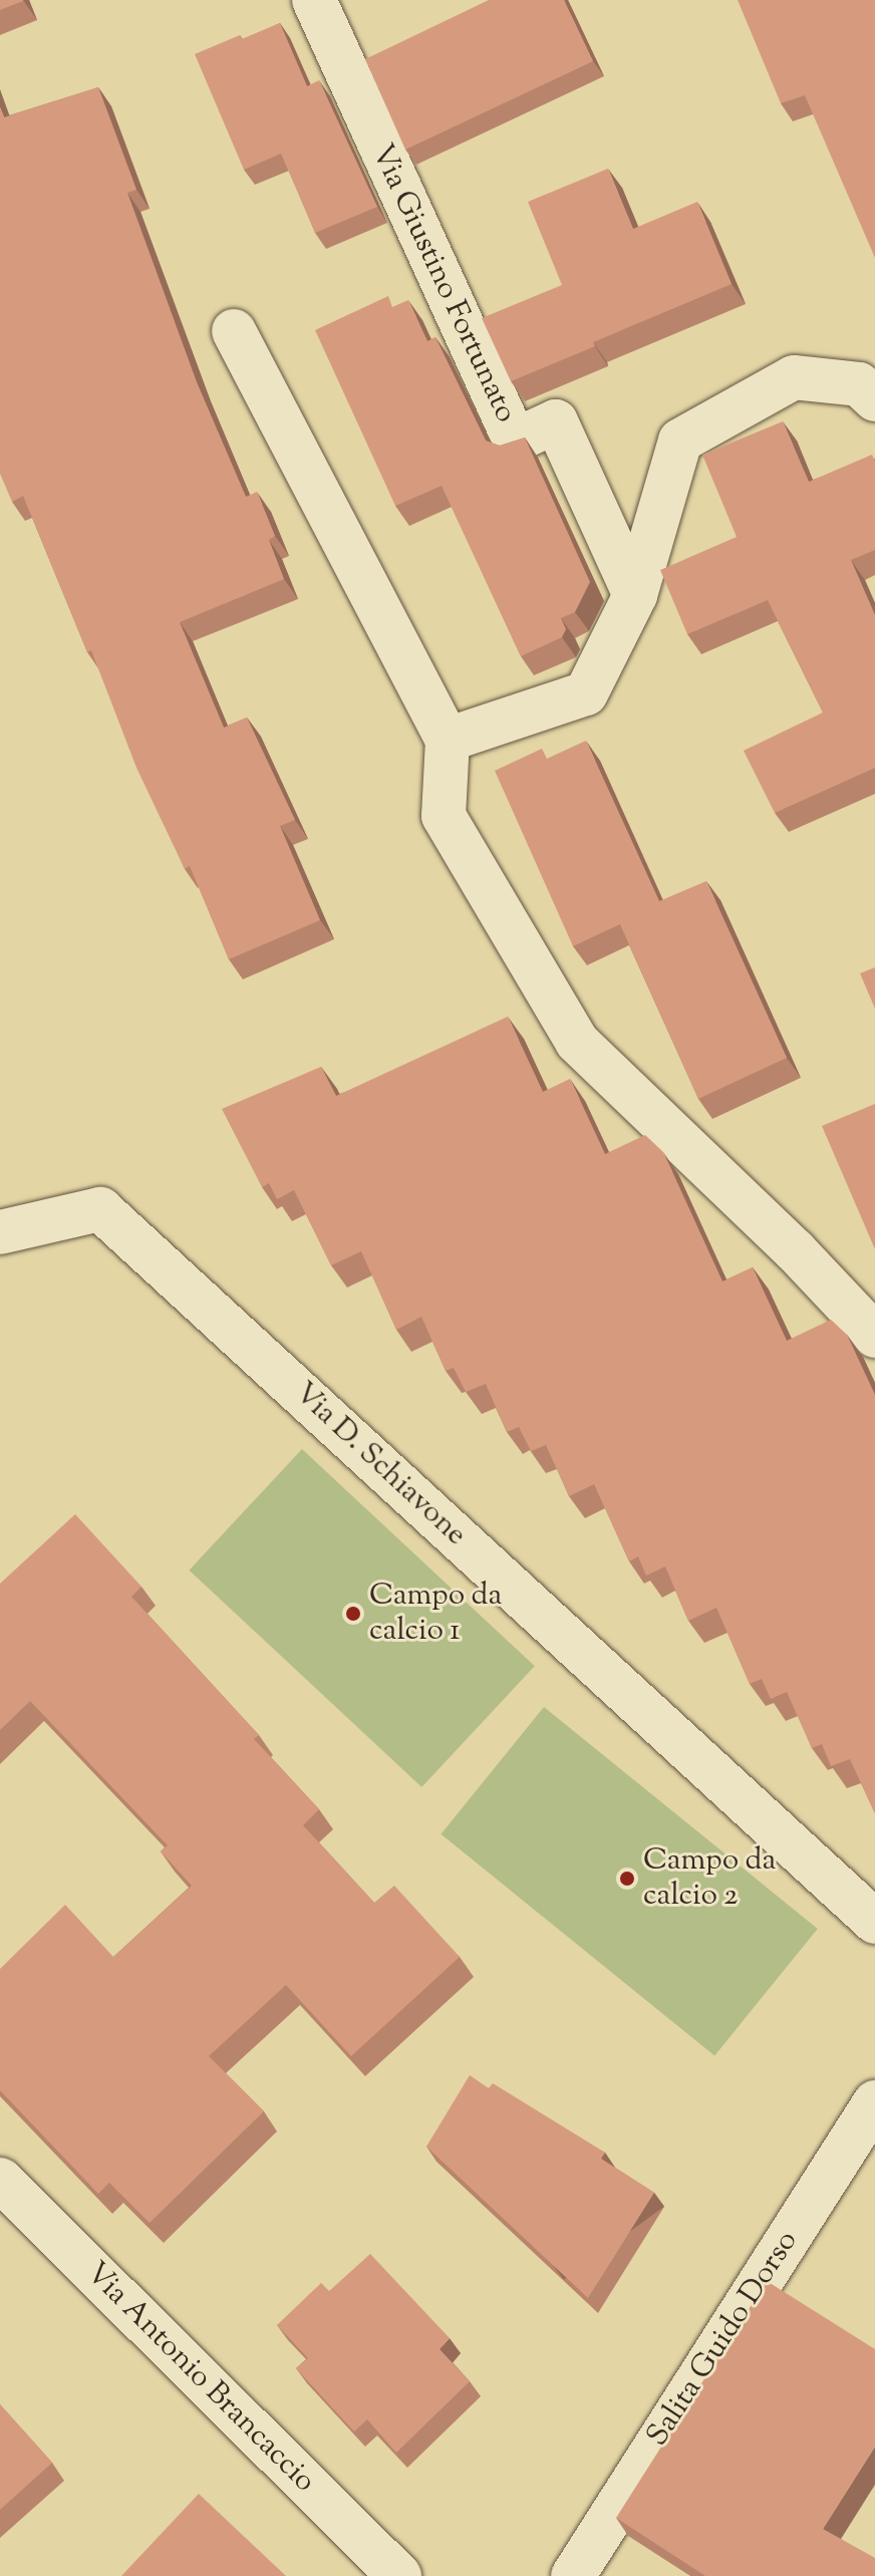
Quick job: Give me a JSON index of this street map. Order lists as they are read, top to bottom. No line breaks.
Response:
{"streets":{"street":["Via Giustino Fortunato","Via D. Schiavone","Salita Guido Dorso","Via Antonio Brancaccio"]},"places":["Campo da calcio 1","Campo da calcio 2"]}
